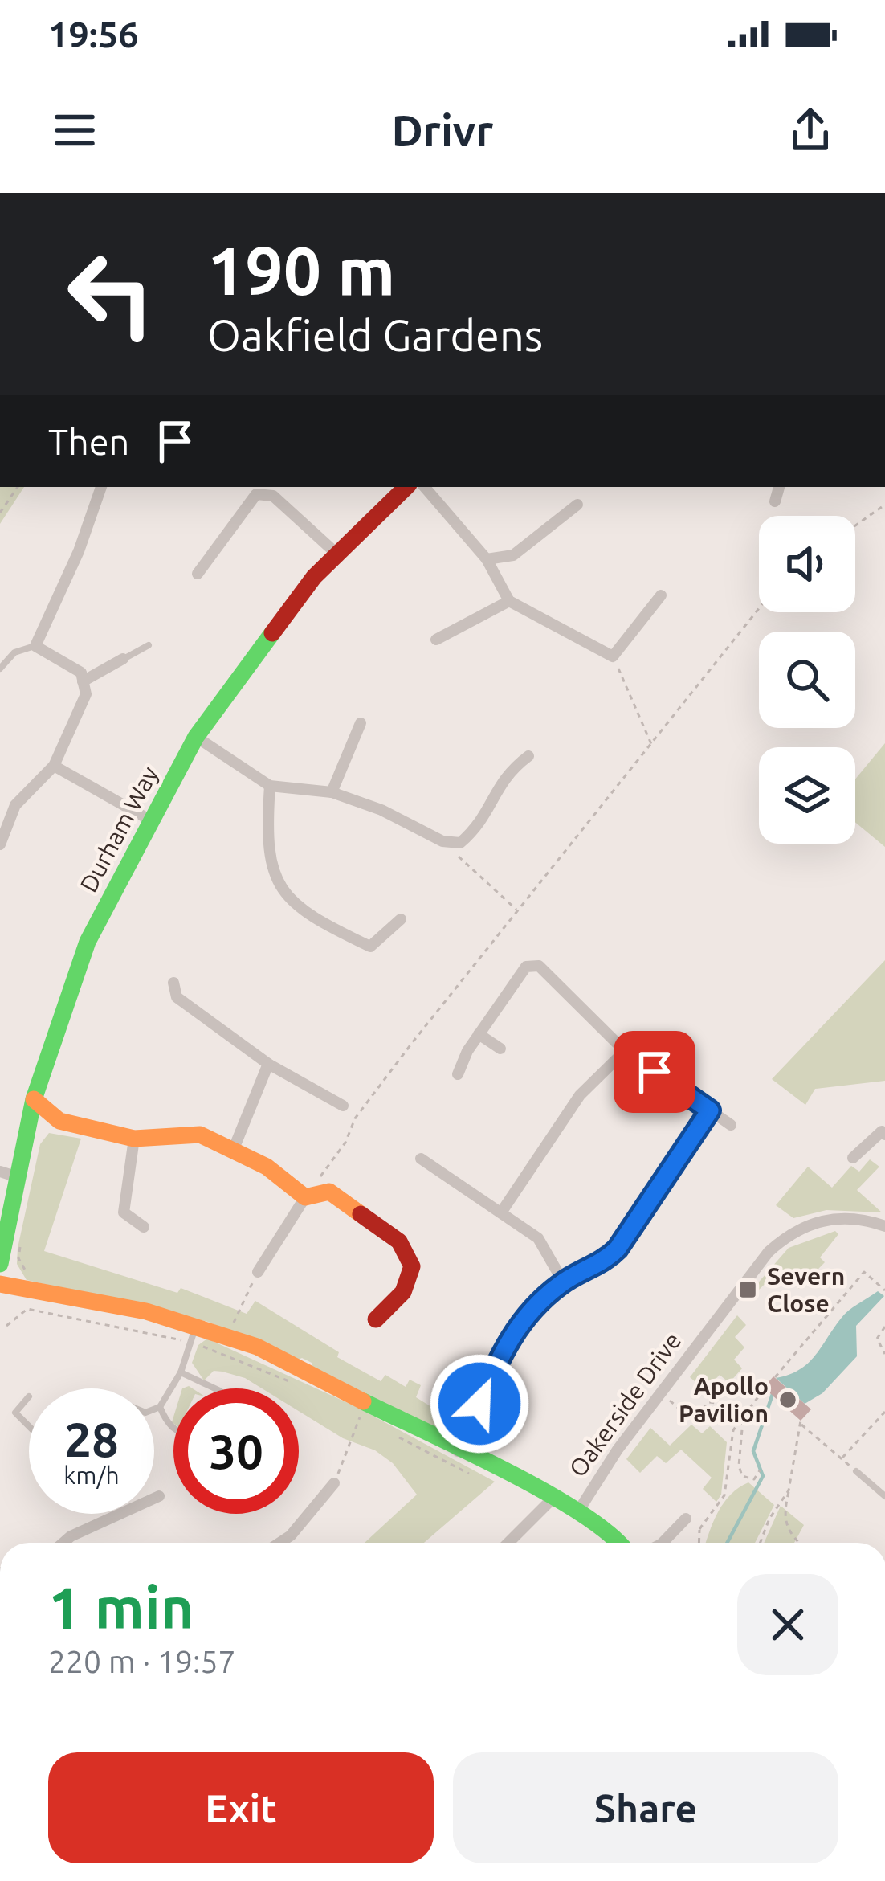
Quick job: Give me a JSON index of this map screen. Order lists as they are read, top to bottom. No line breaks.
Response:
{"streets":{"street":["Durham Way","Oakerside Drive"]},"places":{"transit":["Severn Close"],"other":["Apollo Pavilion"]},"page":{"status":"19:56","header":"Drivr","turn":["190 m","Oakfield Gardens"],"then":"Then","speed":"28 km/h","limit":"30","heading":["1 min","220 m · 19:57"],"buttons":["Exit","Share"]}}
